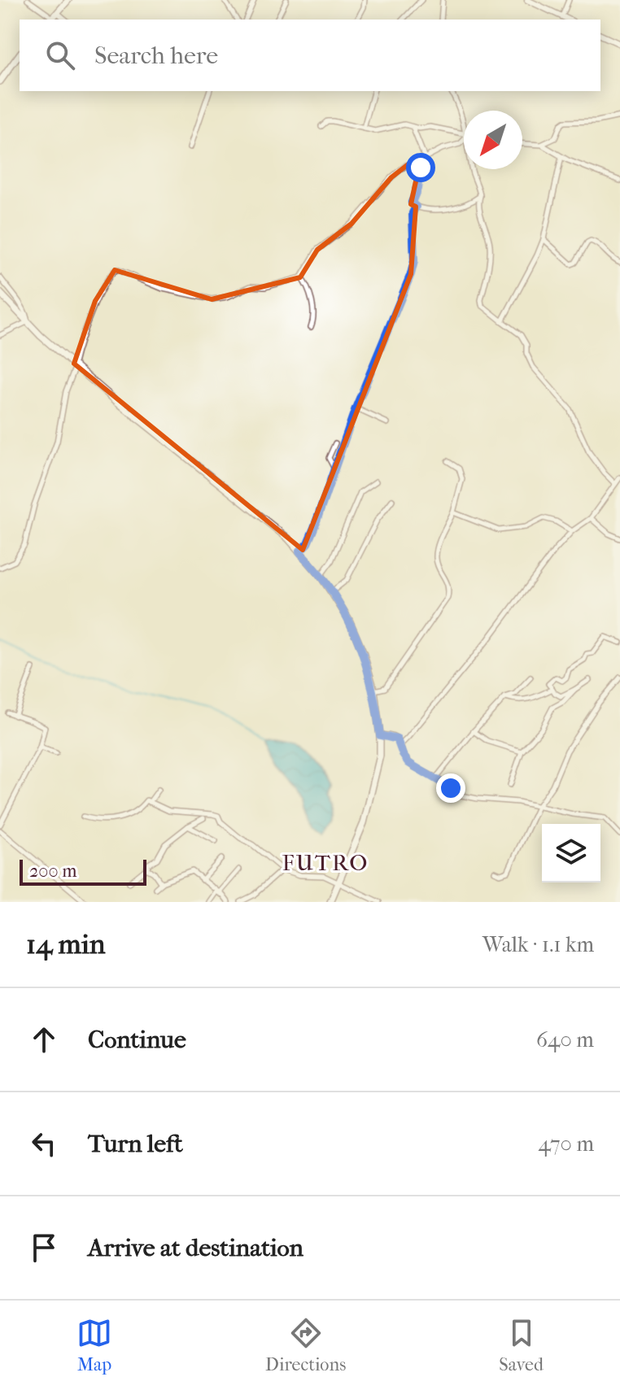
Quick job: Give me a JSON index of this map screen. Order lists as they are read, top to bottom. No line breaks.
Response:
{"districts":["FUTRO"],"scale_bar":"200 m","north":"bottom left","page":{"search":"Search here","scale":"200 m","heading":["14 min","Walk · 1.1 km"],"list":[["Continue","640 m"],["Turn left","470 m"],"Arrive at destination"],"nav":["Map","Directions","Saved"]}}
